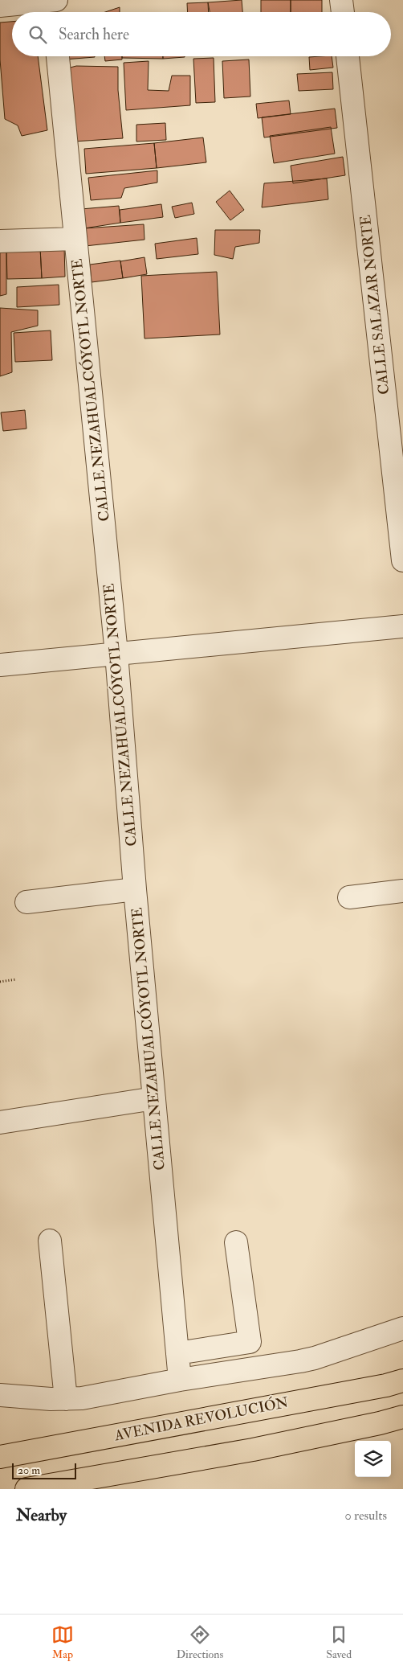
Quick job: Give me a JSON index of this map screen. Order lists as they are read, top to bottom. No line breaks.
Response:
{"streets":{"main road":["AVENIDA REVOLUCIÓN"],"street":["CALLE SALAZAR NORTE","CALLE NEZAHUALCÓYOTL NORTE"]},"scale_bar":"20 m","page":{"search":"Search here","scale":"20 m","heading":["Nearby","0 results"],"nav":["Map","Directions","Saved"]}}
